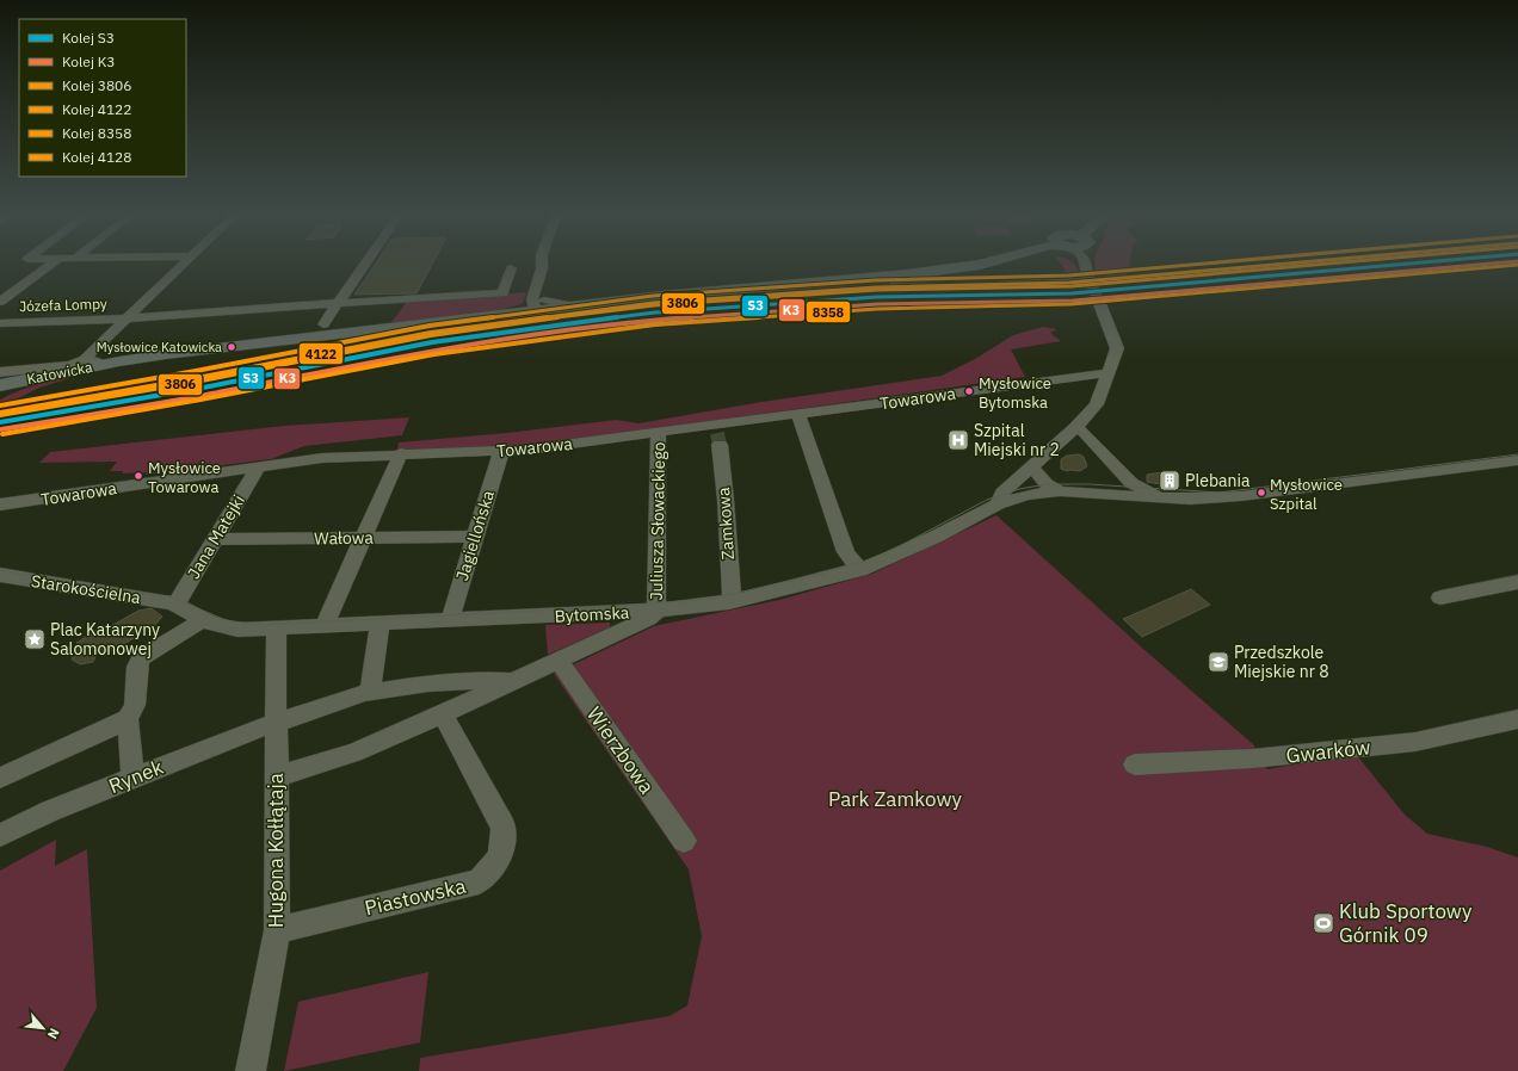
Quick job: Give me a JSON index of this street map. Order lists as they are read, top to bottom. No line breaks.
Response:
{"streets":{"main road":["Katowicka"],"street":["Józefa Lompy","Towarowa","Juliusza Słowackiego","Zamkowa","Jagiellońska","Jana Matejki","Wałowa","Starokościelna","Bytomska","Wierzbowa","Gwarków","Rynek","Hugona Kołłątaja","Piastowska"]},"crossings":[["Towarowa","Juliusza Słowackiego"],["Towarowa","Zamkowa"],["Towarowa","Jagiellońska"],["Towarowa","Jana Matejki"],["Towarowa","Bytomska"],["Juliusza Słowackiego","Bytomska"],["Zamkowa","Bytomska"],["Jagiellońska","Wałowa"],["Jagiellońska","Bytomska"],["Jana Matejki","Wałowa"],["Jana Matejki","Starokościelna"],["Jana Matejki","Bytomska"],["Starokościelna","Bytomska"],["Bytomska","Hugona Kołłątaja"],["Rynek","Hugona Kołłątaja"],["Hugona Kołłątaja","Piastowska"]],"parks":["Park Zamkowy"],"places":{"other":["Mysłowice Katowicka","Mysłowice Bytomska","Mysłowice Towarowa","Mysłowice Szpital"],"hospital":["Szpital Miejski nr 2"],"building":["Plebania"],"place":["Plac Katarzyny Salomonowej"],"school or university":["Przedszkole Miejskie nr 8"],"sports":["Klub Sportowy Górnik 09"]},"lines":["rail line S3","rail line K3","rail line 3806","rail line 4122","rail line 4128","rail line 8358"],"legend":["Kolej S3","Kolej K3","Kolej 3806","Kolej 4122","Kolej 8358","Kolej 4128"],"north":"bottom right"}
